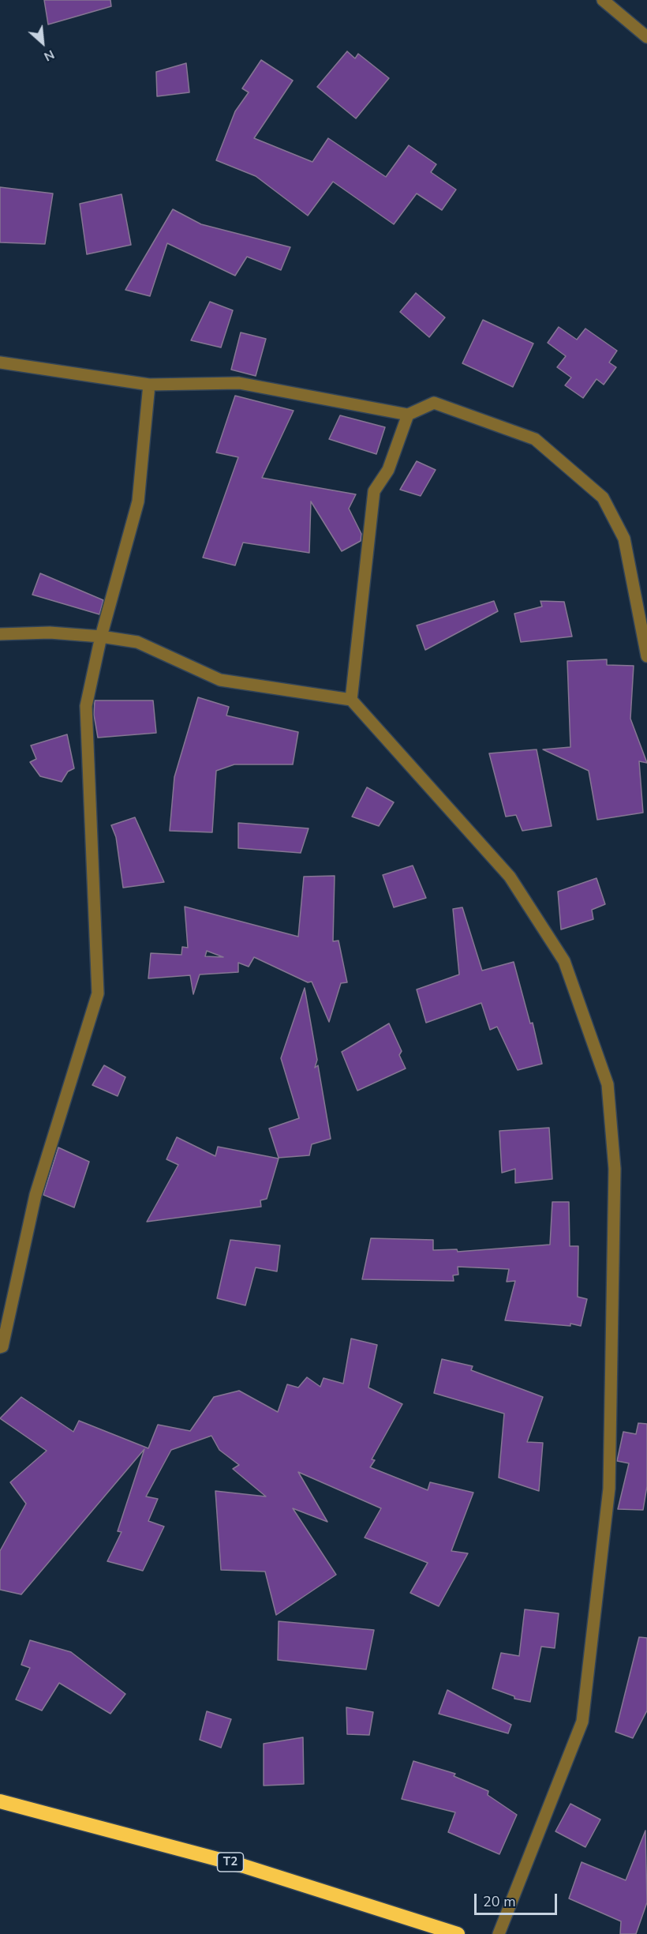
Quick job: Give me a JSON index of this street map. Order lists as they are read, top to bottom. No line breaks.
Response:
{"streets":{"highway":["T2"]},"scale_bar":"20 m","north":"bottom right"}
